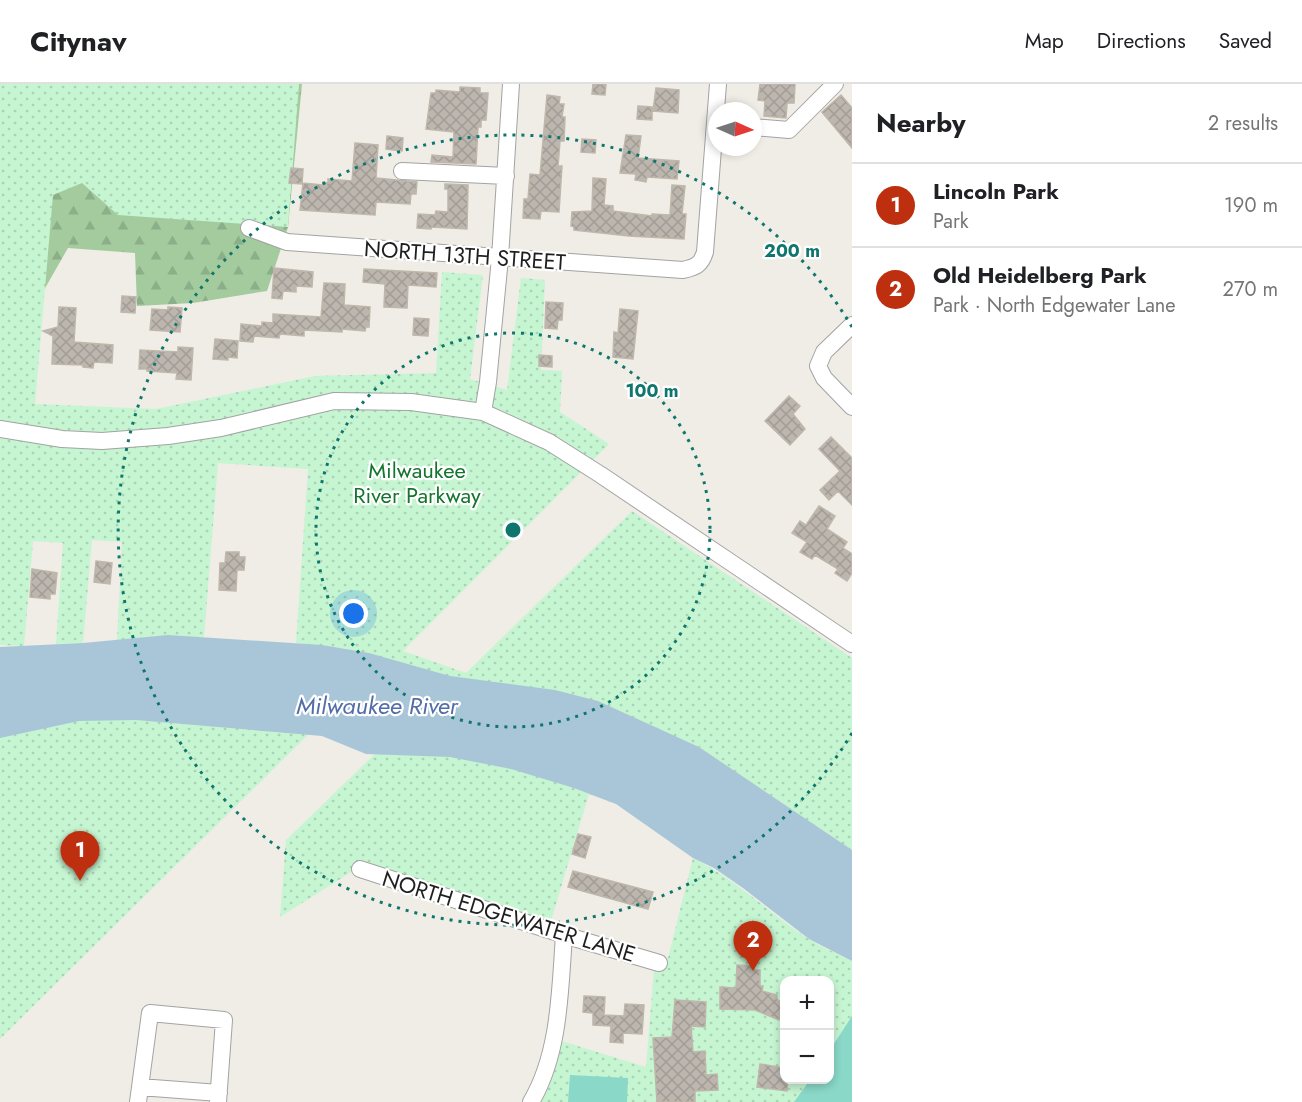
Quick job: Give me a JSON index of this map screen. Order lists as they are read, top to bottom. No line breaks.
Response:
{"streets":{"street":["NORTH 13TH STREET","NORTH EDGEWATER LANE"]},"water":["Milwaukee River"],"parks":["Milwaukee River Parkway"],"north":"right","page":{"header":"Citynav","nav":["Map","Directions","Saved"],"heading":["Nearby","2 results"],"list":[{"mark":"1","name":"Lincoln Park","note":"Park","value":"190 m"},{"mark":"2","name":"Old Heidelberg Park","note":"Park · North Edgewater Lane","value":"270 m"}],"pins":["1","2"],"map_buttons":["+","−"]},"rings":["200 m","100 m"]}
